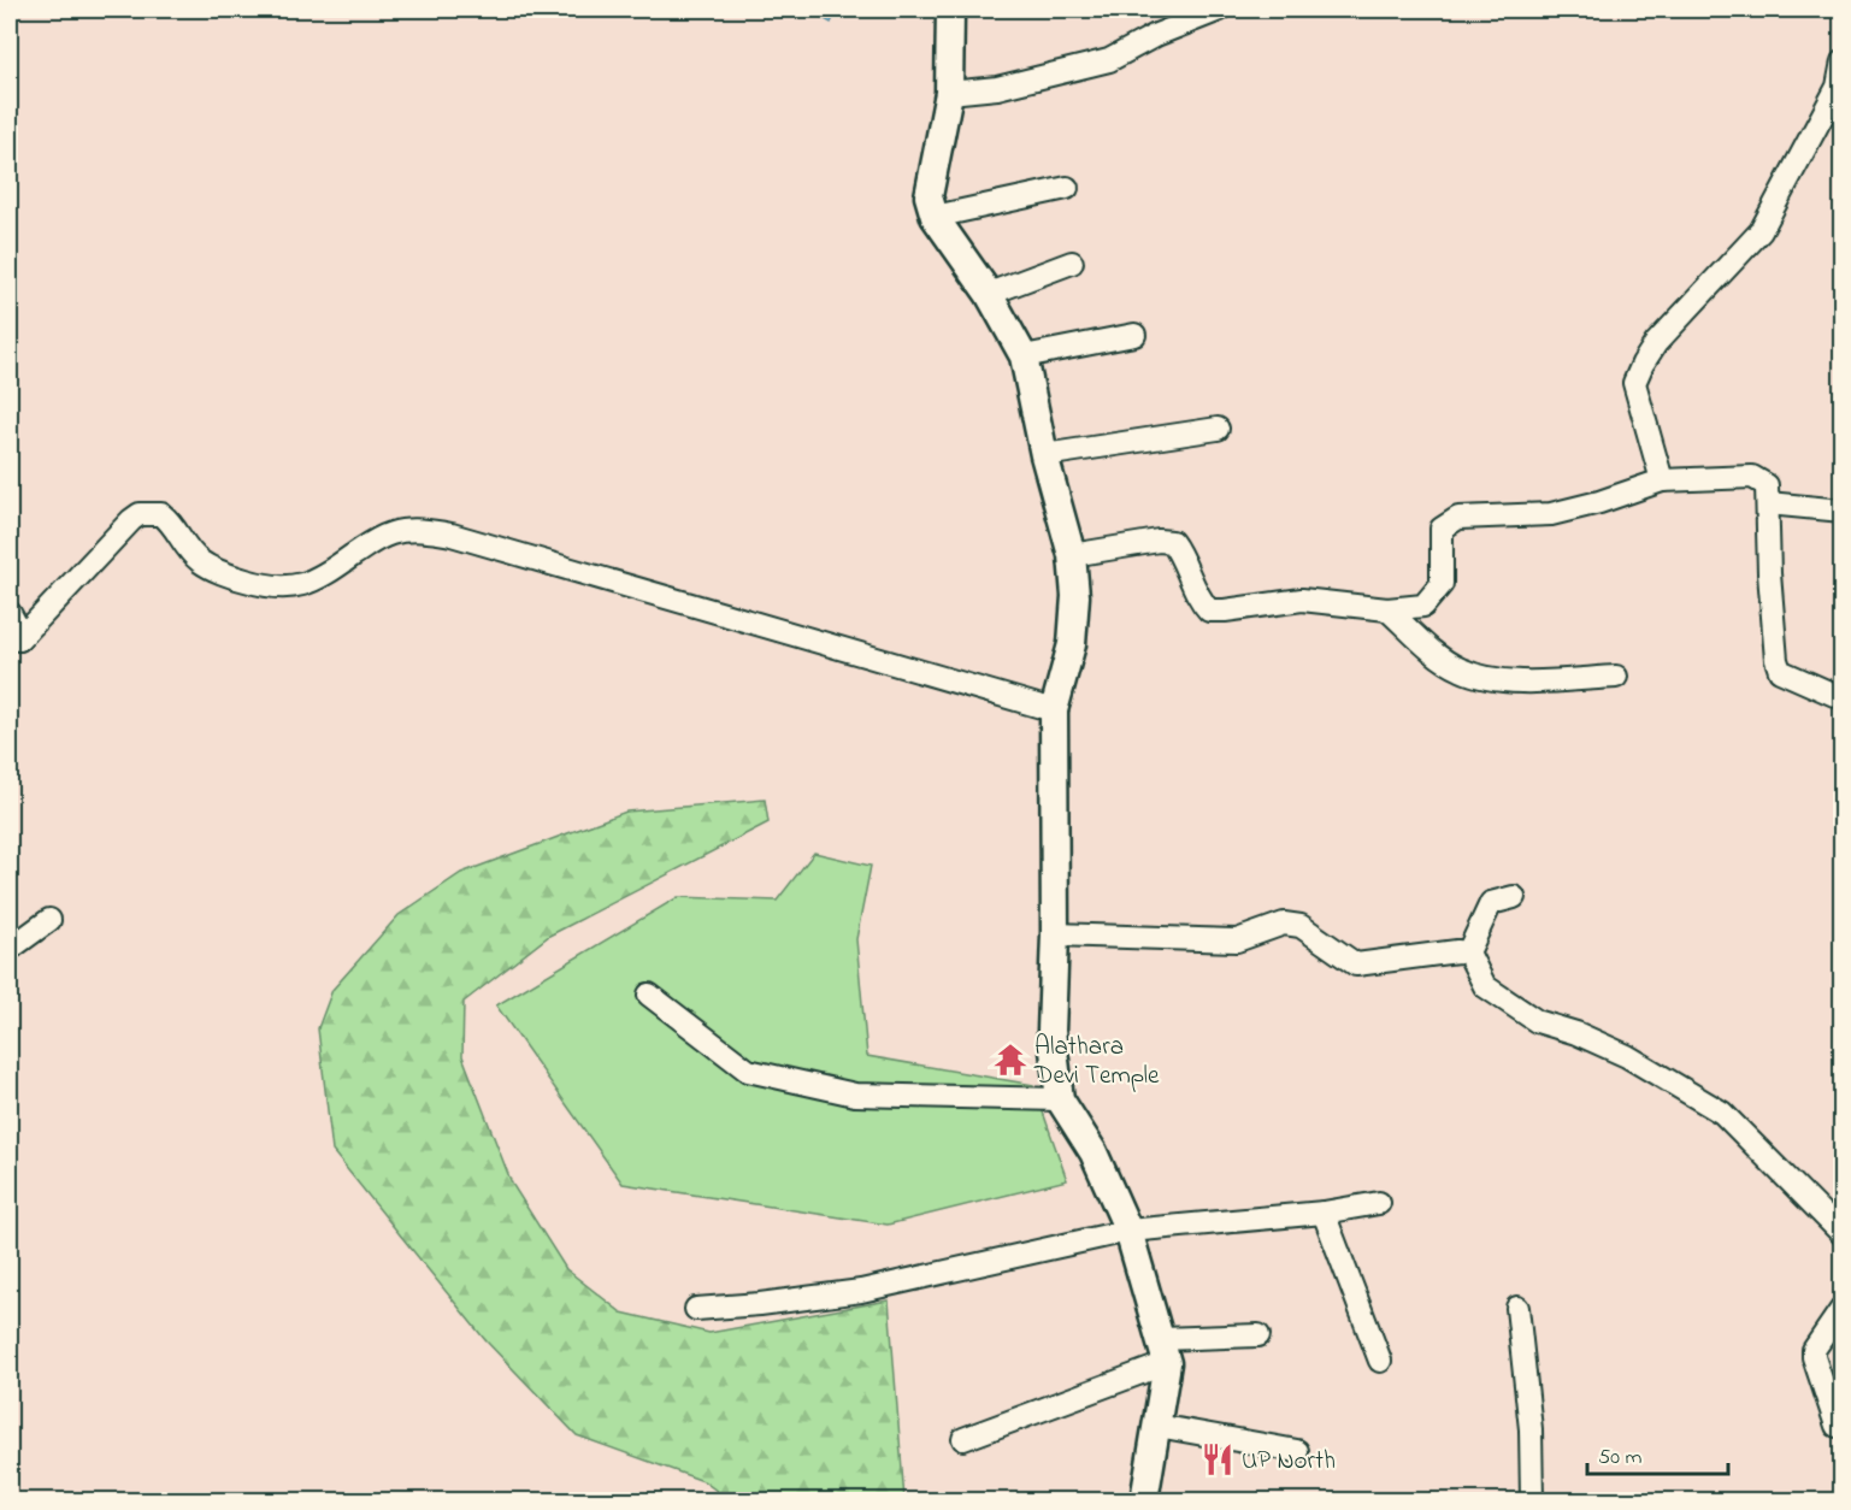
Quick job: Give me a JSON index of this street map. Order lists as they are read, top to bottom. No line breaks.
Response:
{"places":{"temple":["Alathara Devi Temple"],"restaurant":["UP North"]},"scale_bar":"50 m"}
